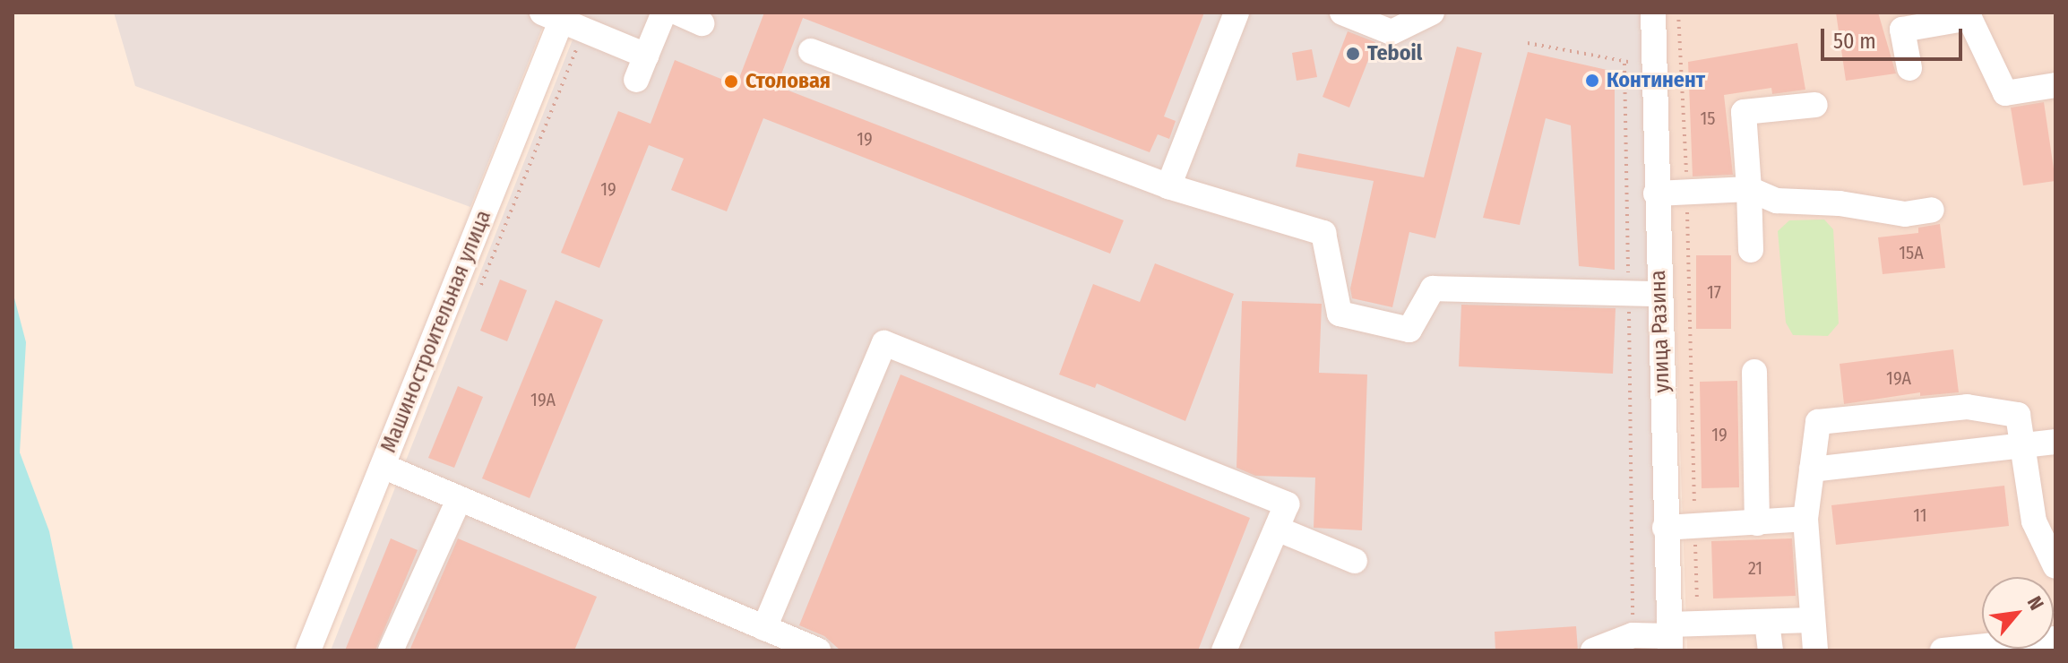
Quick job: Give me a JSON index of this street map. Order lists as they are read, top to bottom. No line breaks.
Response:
{"streets":{"street":["Машиностроительная улица","улица Разина"]},"places":["Teboil","Континент","Столовая"],"house_numbers":["15","19","19","15А","17","19А","19А","19","11","21"],"scale_bar":"50 m","north":"top right"}
